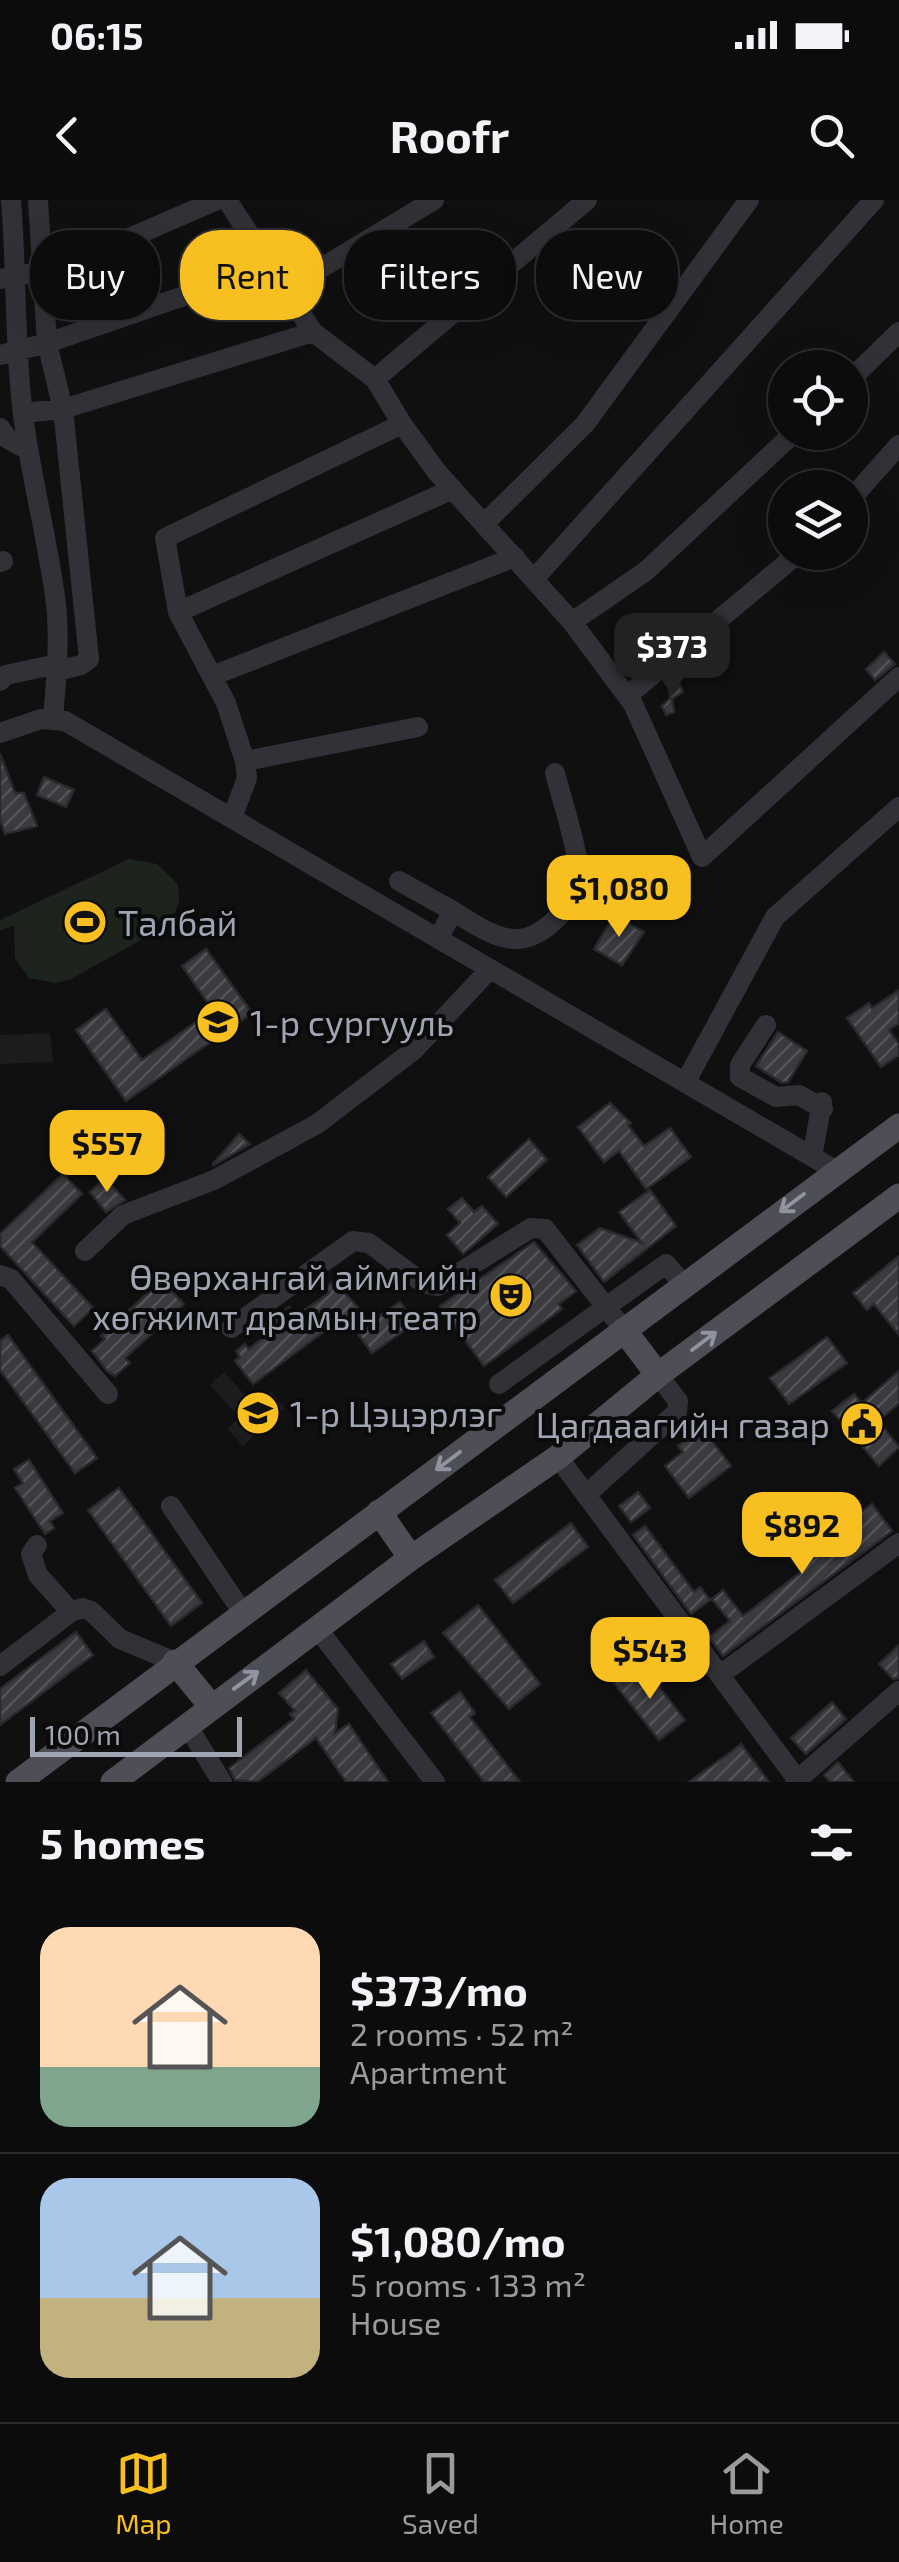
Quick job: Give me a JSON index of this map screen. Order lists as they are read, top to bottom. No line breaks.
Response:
{"places":{"sports":["Талбай"],"school or university":["1-р сургууль","1-р Цэцэрлэг"],"theatre":["Өвөрхангай аймгийн хөгжимт драмын театр"],"public building":["Цагдаагийн газар"]},"scale_bar":"100 m","page":{"status":"06:15","header":"Roofr","chip":["Buy","Rent","Filters","New"],"price":["$373","$1,080","$557","$892","$543"],"scale":"100 m","heading":"5 homes","list":[{"name":"$373/mo","note":"2 rooms · 52 m² · Apartment"},{"name":"$1,080/mo","note":"5 rooms · 133 m² · House"}],"tabs":["Map","Saved","Home"]}}
